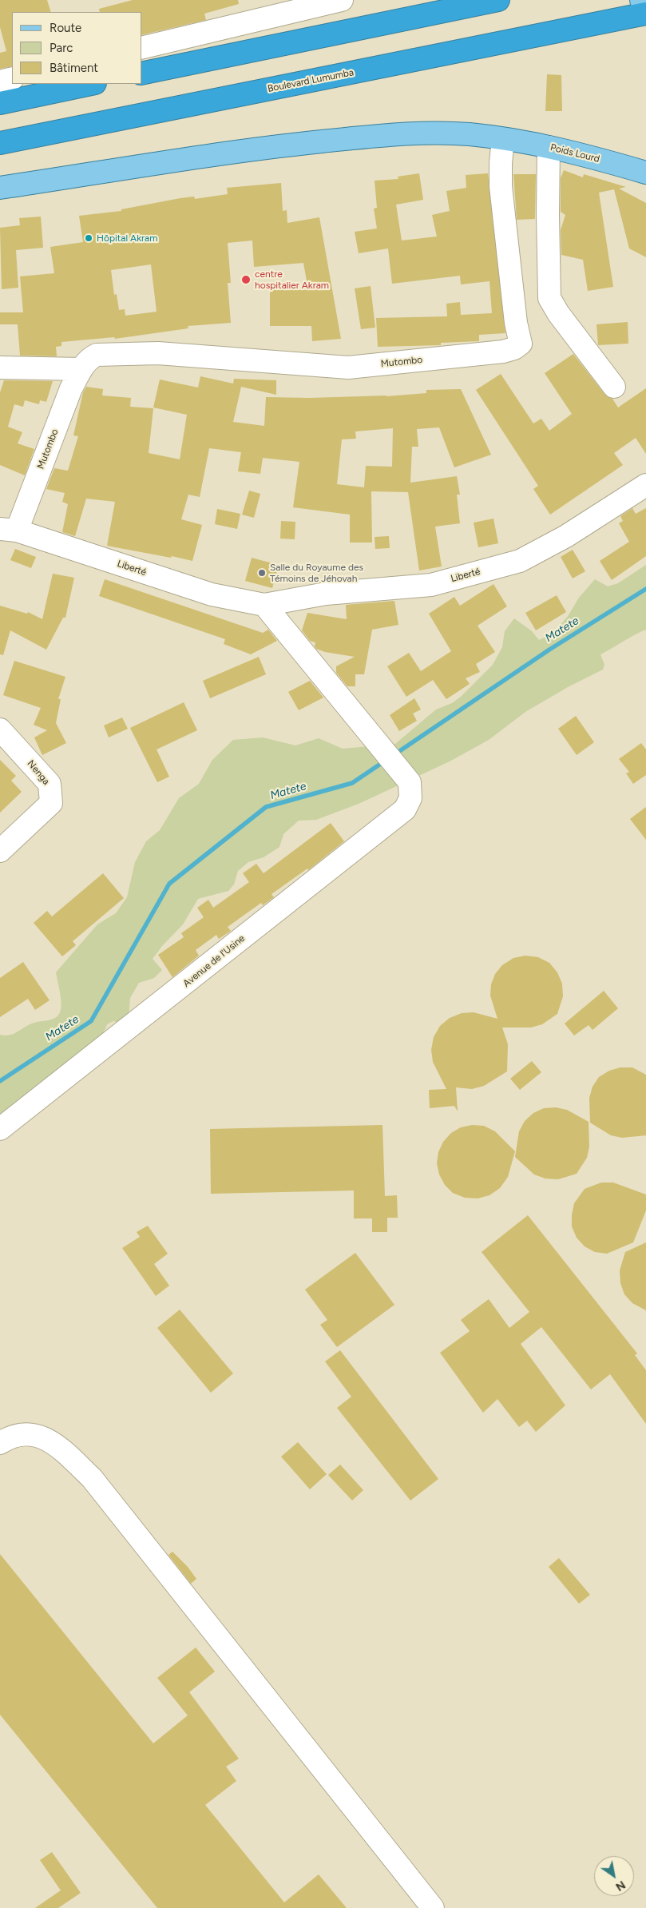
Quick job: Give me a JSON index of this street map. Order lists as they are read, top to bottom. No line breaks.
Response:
{"streets":{"highway":["Boulevard Lumumba"],"main road":["Poids Lourd"],"street":["Mutombo","Liberté","Nenga","Avenue de l'Usine"]},"crossings":[["Poids Lourd","Mutombo"],["Mutombo","Liberté"],["Liberté","Avenue de l'Usine"]],"water":["Matete"],"places":["Hôpital Akram","centre hospitalier Akram","Salle du Royaume des Témoins de Jéhovah"],"legend":["Route","Parc","Bâtiment"],"north":"bottom right"}
